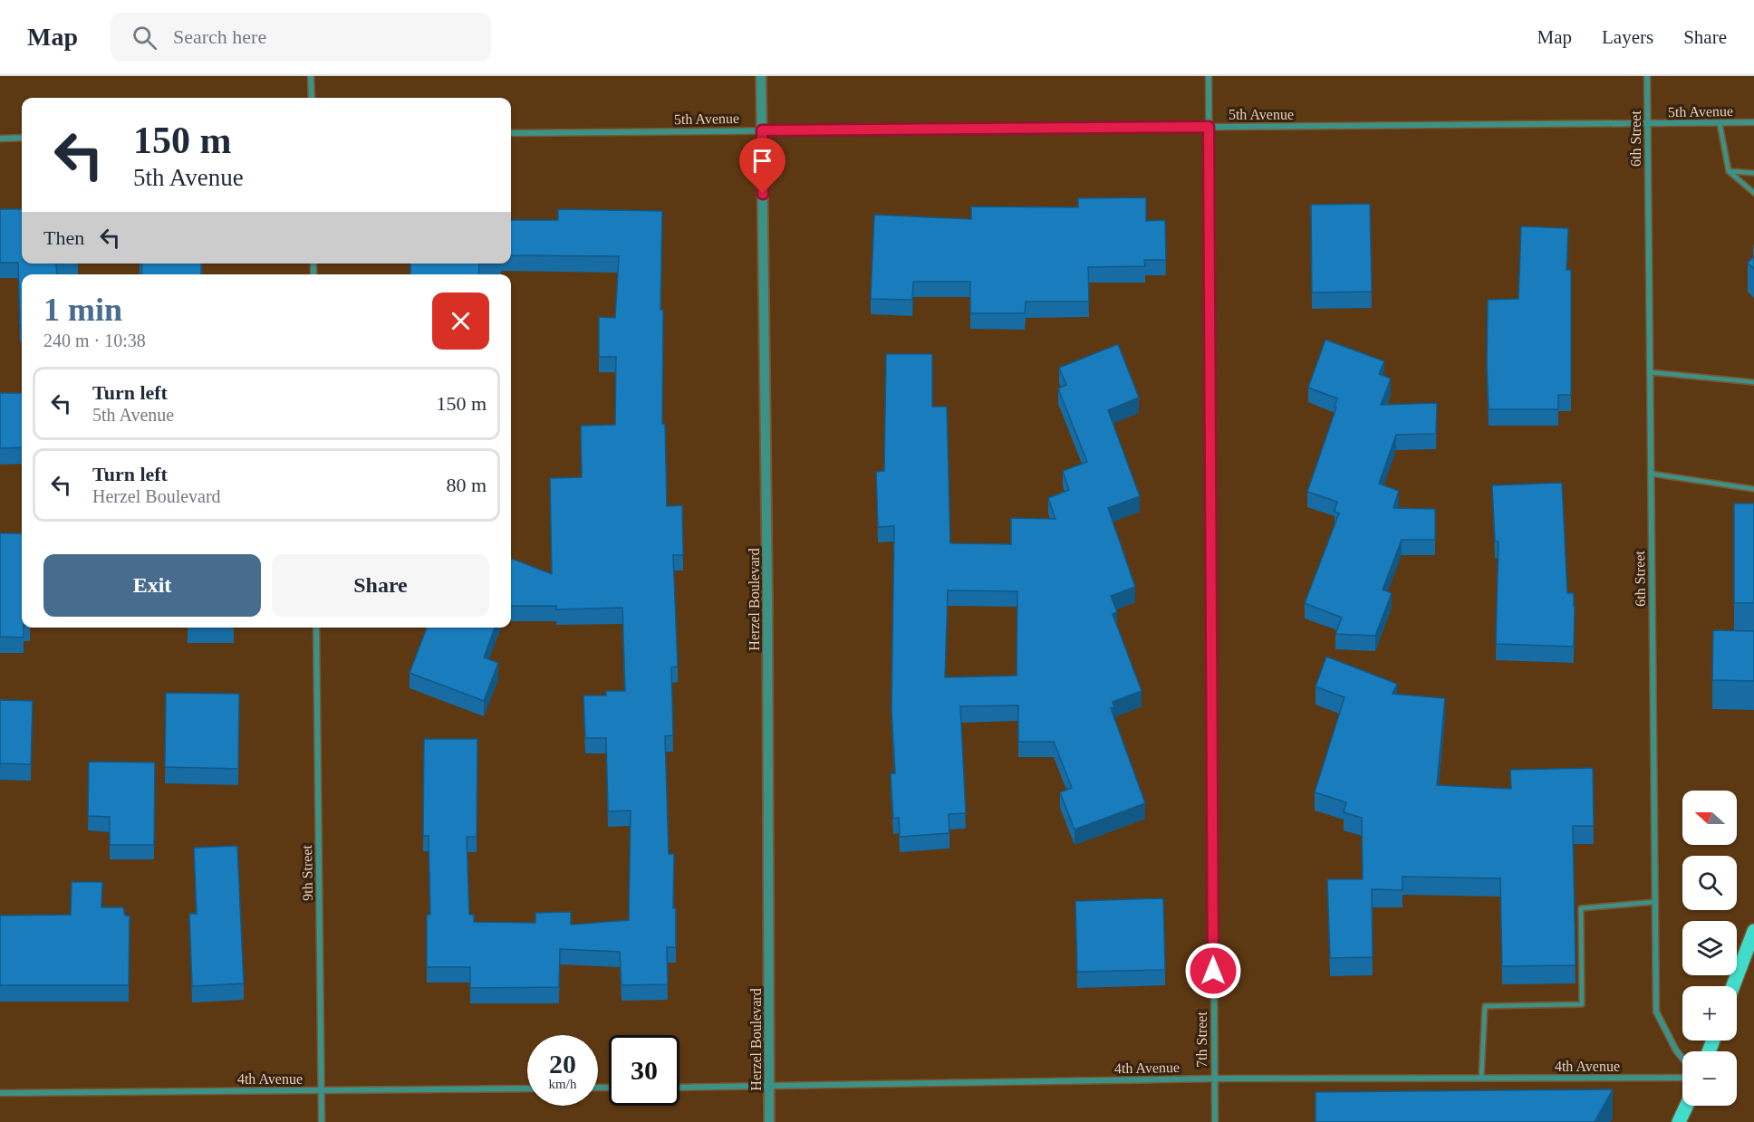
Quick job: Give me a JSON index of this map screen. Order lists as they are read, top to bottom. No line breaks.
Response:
{"streets":{"street":["5th Avenue","6th Street","Herzel Boulevard","9th Street","7th Street","4th Avenue"]},"crossings":[["5th Avenue","6th Street"],["5th Avenue","Herzel Boulevard"],["5th Avenue","7th Street"],["Herzel Boulevard","4th Avenue"],["9th Street","4th Avenue"],["7th Street","4th Avenue"]],"north":"left","page":{"header":"Map","search":"Search here","nav":["Map","Layers","Share"],"turn":["150 m","5th Avenue"],"then":"Then","heading":["1 min","240 m · 10:38"],"list":[{"name":"Turn left","note":"5th Avenue","value":"150 m"},{"name":"Turn left","note":"Herzel Boulevard","value":"80 m"}],"buttons":["Exit","Share"],"map_buttons":["+","−"],"speed":"20 km/h","limit":"30"}}
